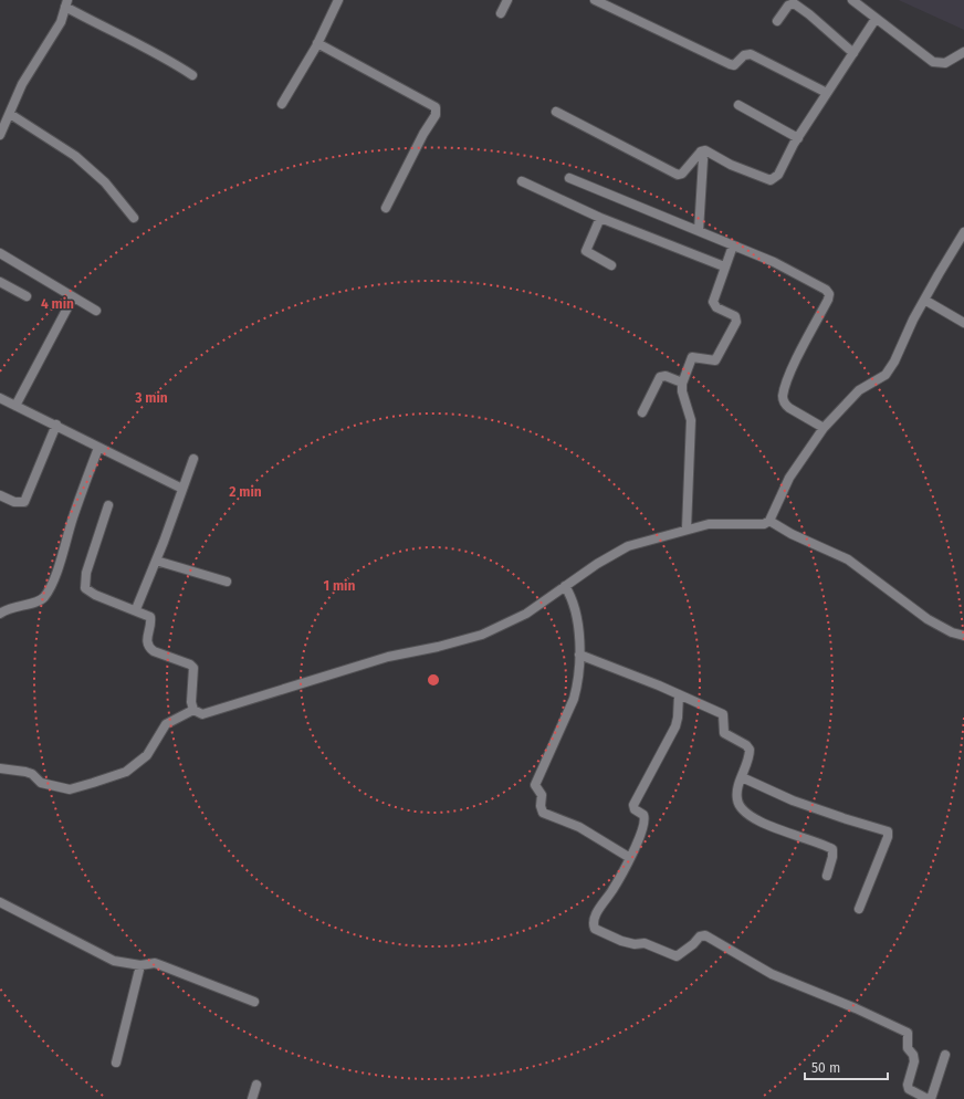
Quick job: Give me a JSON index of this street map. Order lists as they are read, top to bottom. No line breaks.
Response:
{"scale_bar":"50 m","rings":["4 min","3 min","2 min","1 min"]}
